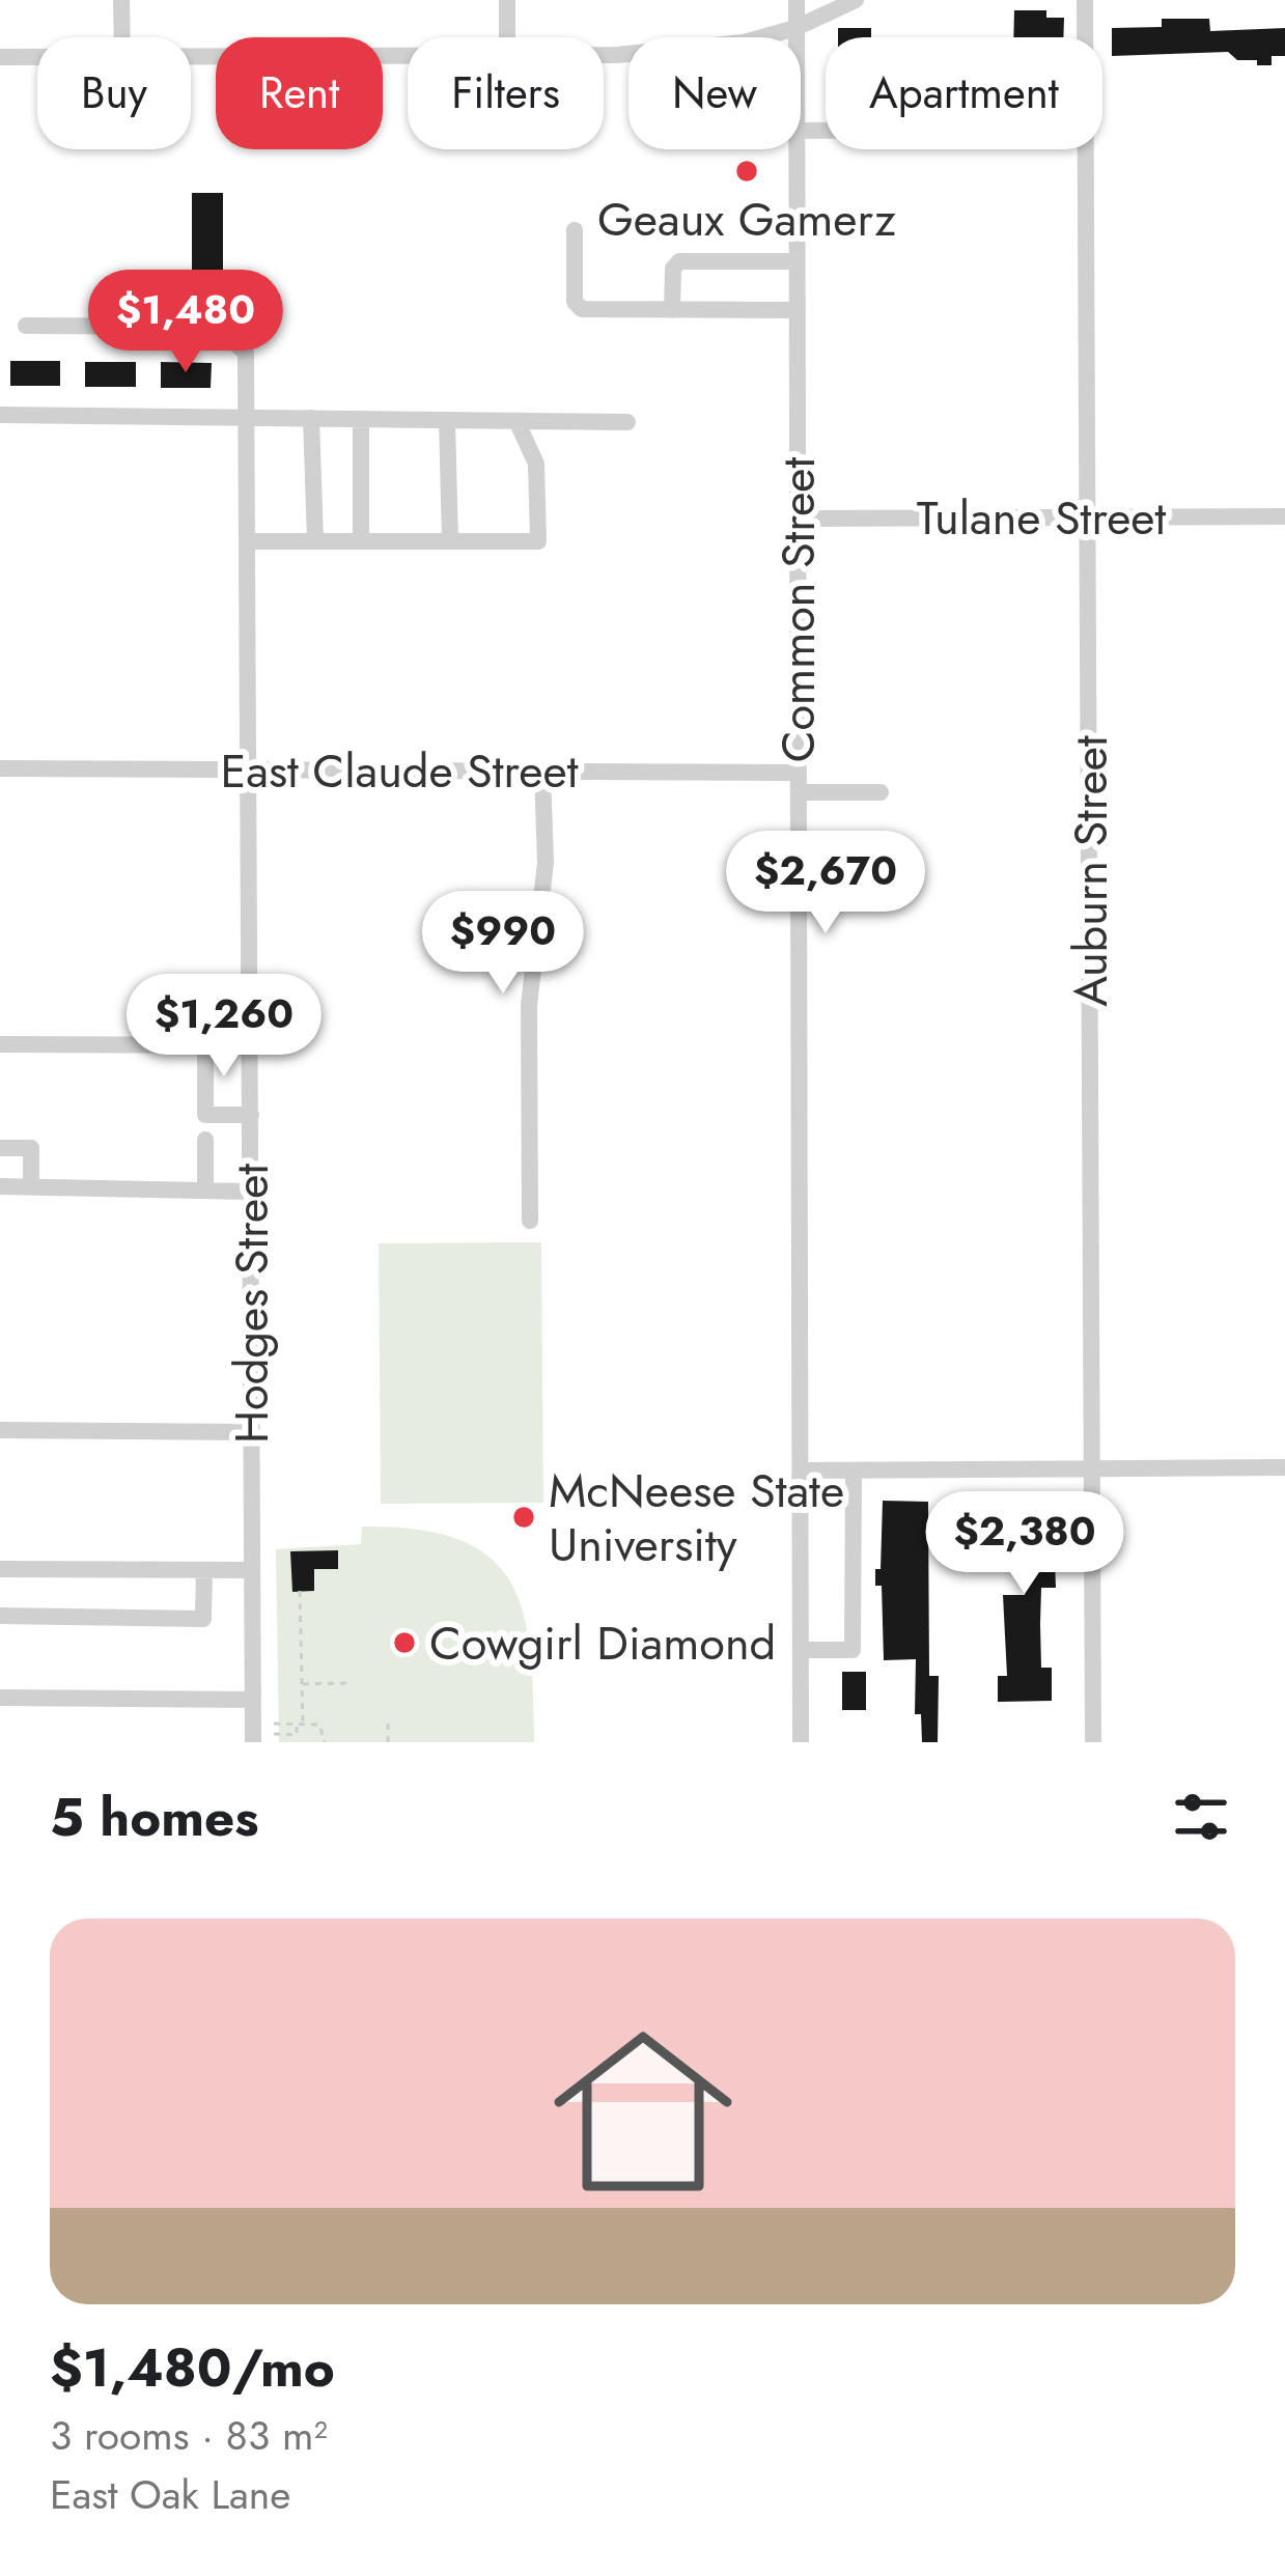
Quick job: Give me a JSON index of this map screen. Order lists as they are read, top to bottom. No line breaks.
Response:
{"streets":{"street":["Tulane Street","Common Street","East Claude Street","Auburn Street","Hodges Street"]},"crossings":[["Tulane Street","Common Street"],["Tulane Street","Auburn Street"],["Common Street","East Claude Street"],["East Claude Street","Hodges Street"]],"places":["Geaux Gamerz","McNeese State University","Cowgirl Diamond"],"page":{"chip":["Buy","Rent","Filters","New","Apartment"],"price":["$1,480","$2,670","$990","$1,260","$2,380"],"heading":"5 homes","list":[{"name":"$1,480/mo","note":"3 rooms · 83 m² · East Oak Lane"}]}}
